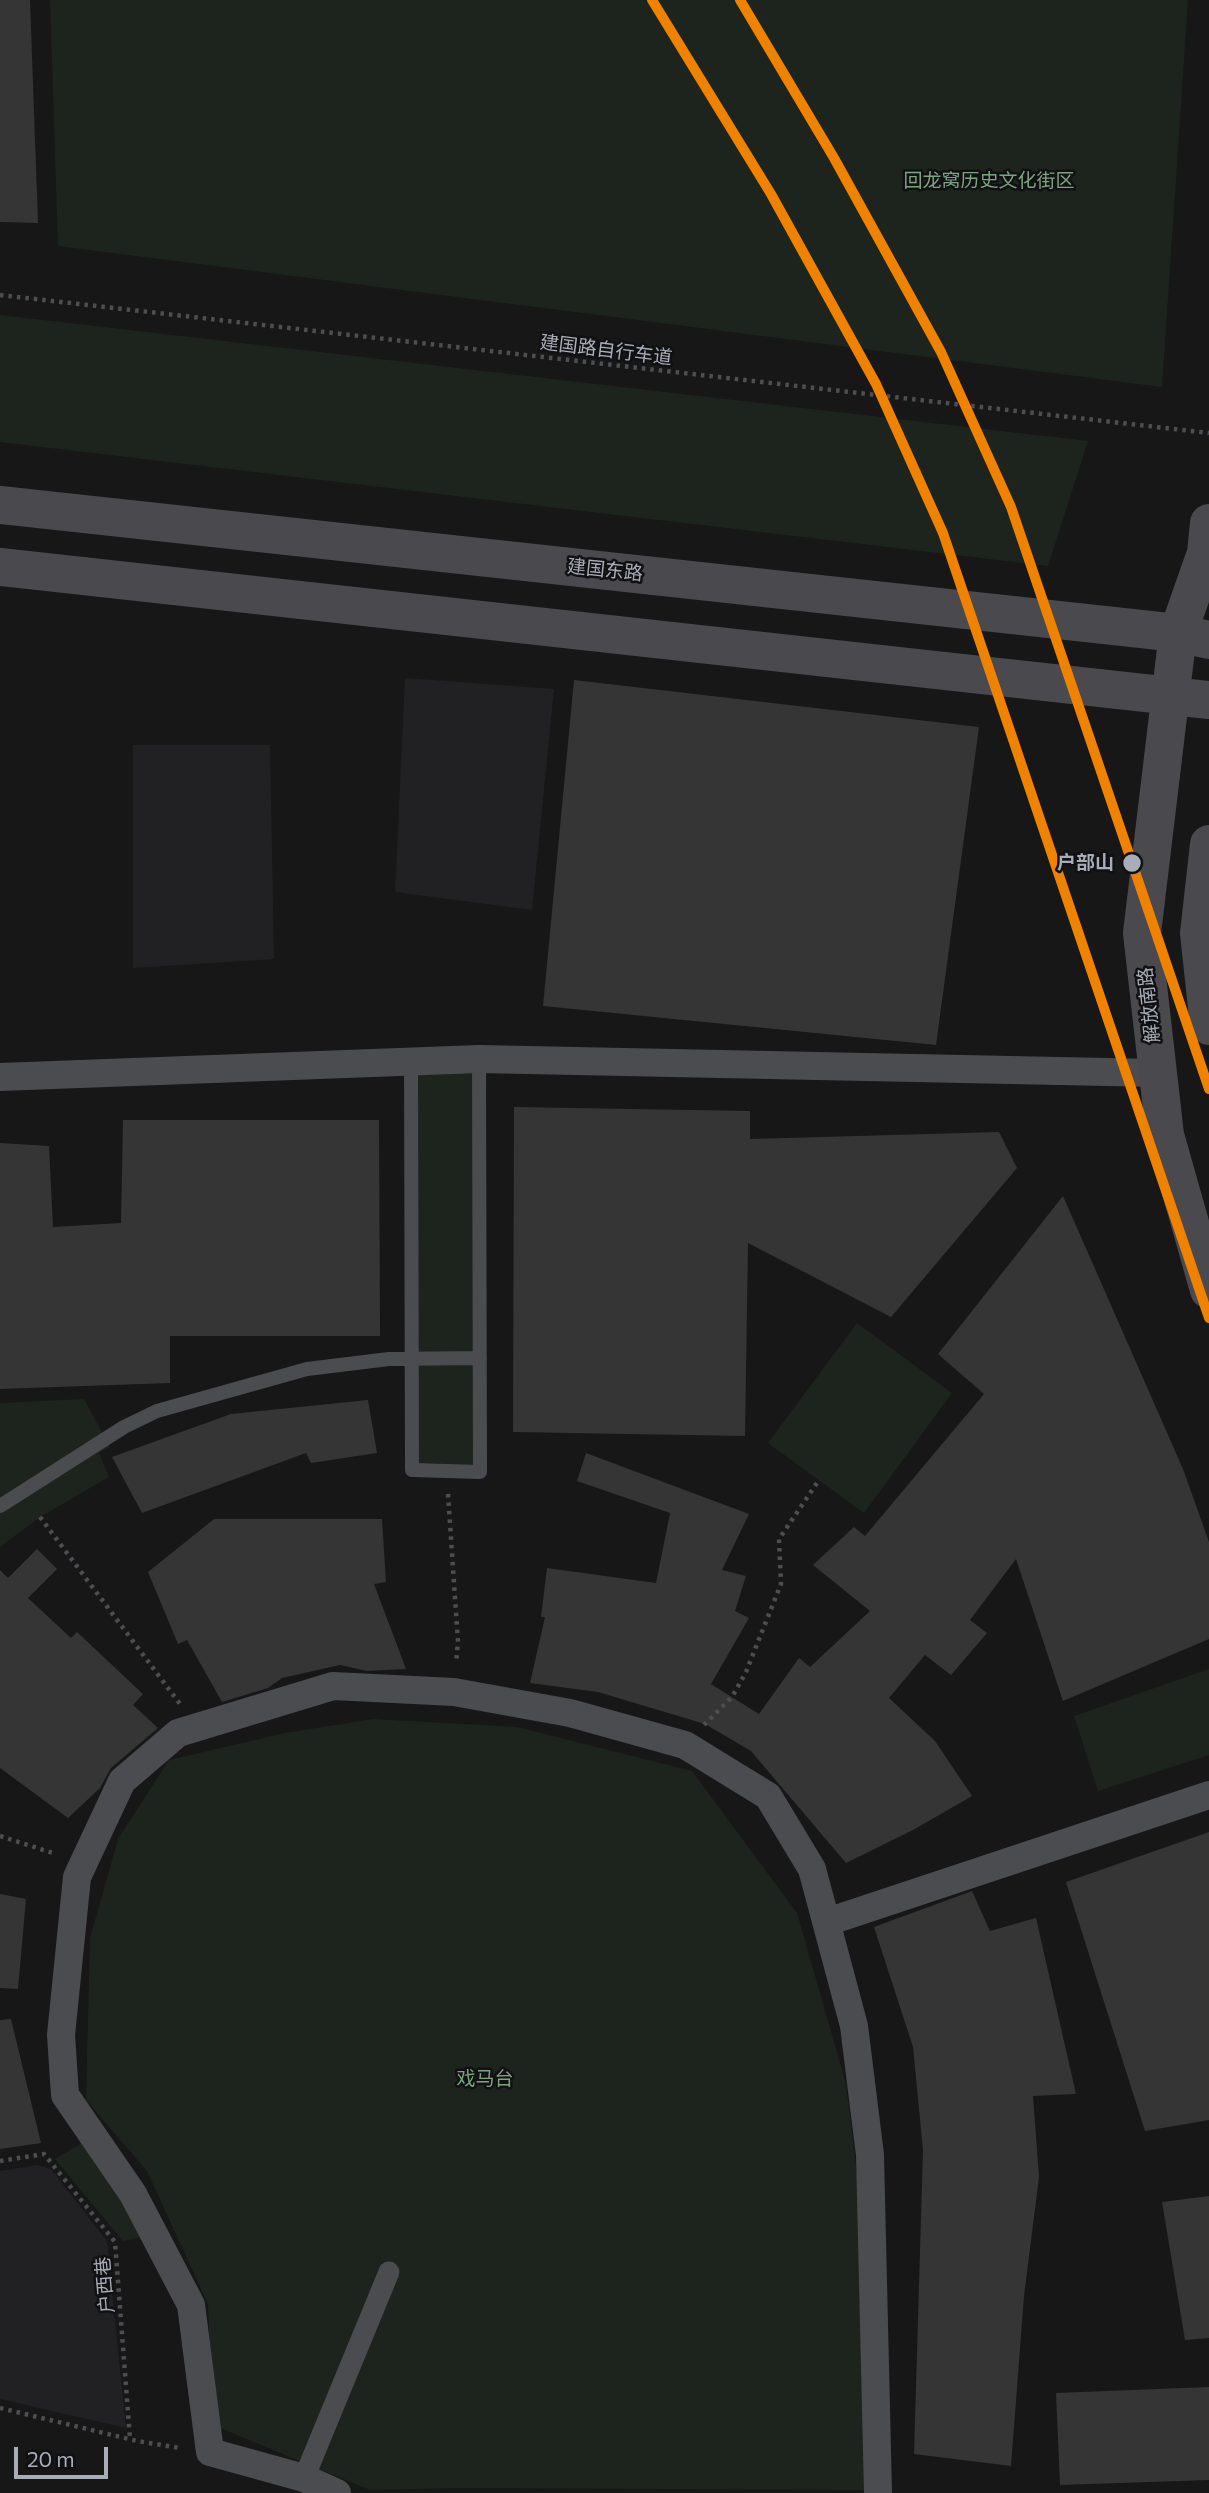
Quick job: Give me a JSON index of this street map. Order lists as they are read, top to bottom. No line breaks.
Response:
{"streets":{"main road":["建国东路","解放南路"],"path":["建国路自行车道","户西巷"]},"crossings":[["建国东路","解放南路"]],"parks":["回龙窝历史文化街区","戏马台"],"places":["户部山"],"scale_bar":"20 m"}
